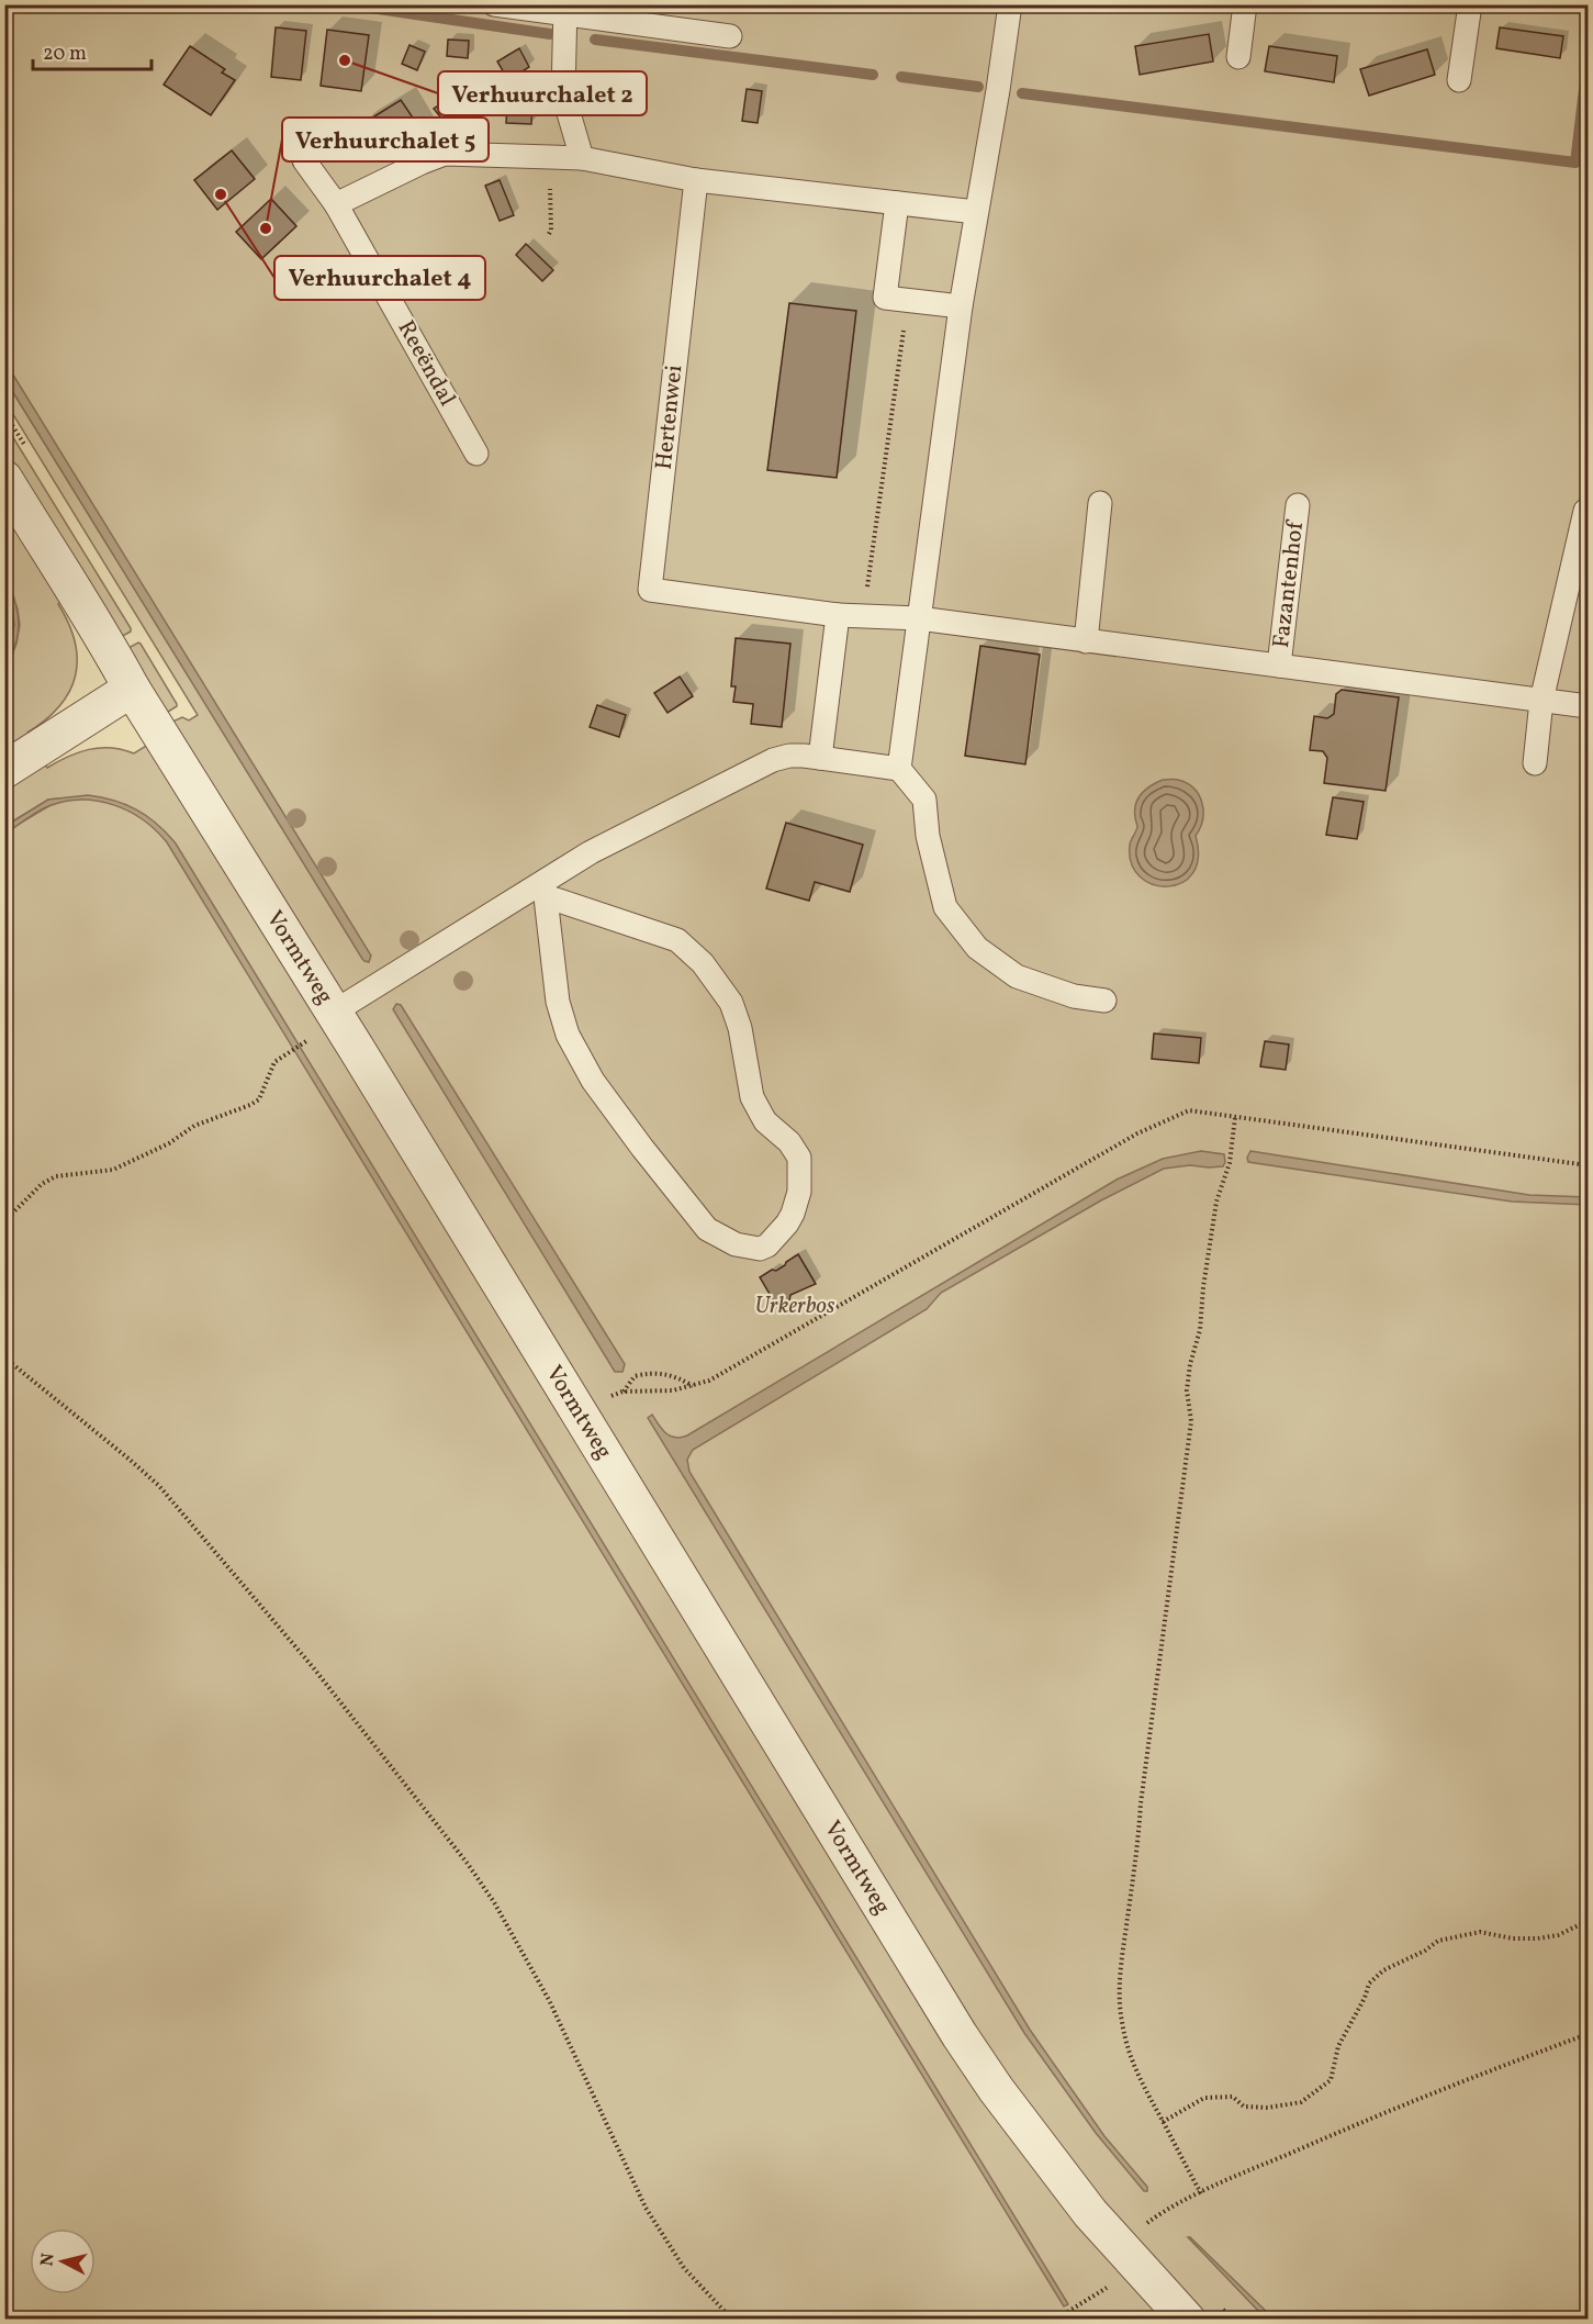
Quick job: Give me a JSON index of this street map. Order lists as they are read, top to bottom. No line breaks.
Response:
{"streets":{"street":["Vormtweg"],"lane":["Reeëndal","Hertenwei","Fazantenhof"]},"parks":["Urkerbos"],"places":["Verhuurchalet 2","Verhuurchalet 4","Verhuurchalet 5"],"scale_bar":"20 m","north":"left"}
